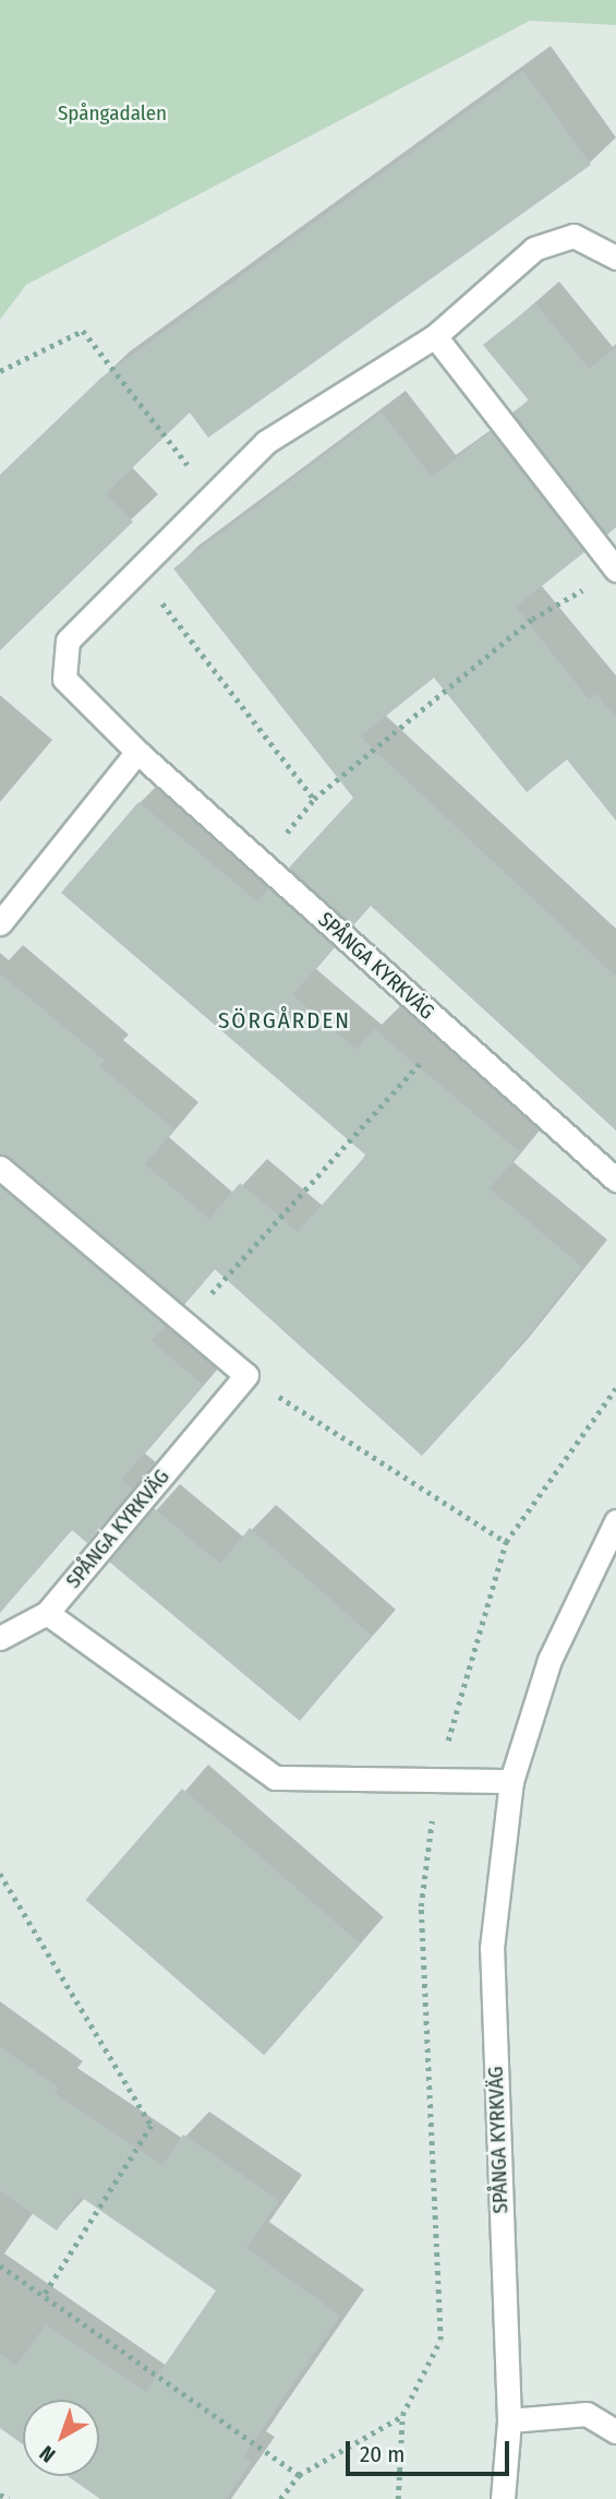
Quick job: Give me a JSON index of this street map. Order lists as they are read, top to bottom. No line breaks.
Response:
{"streets":{"street":["SPÅNGA KYRKVÄG"]},"districts":["SÖRGÅRDEN"],"parks":["Spångadalen"],"scale_bar":"20 m","north":"bottom left"}
